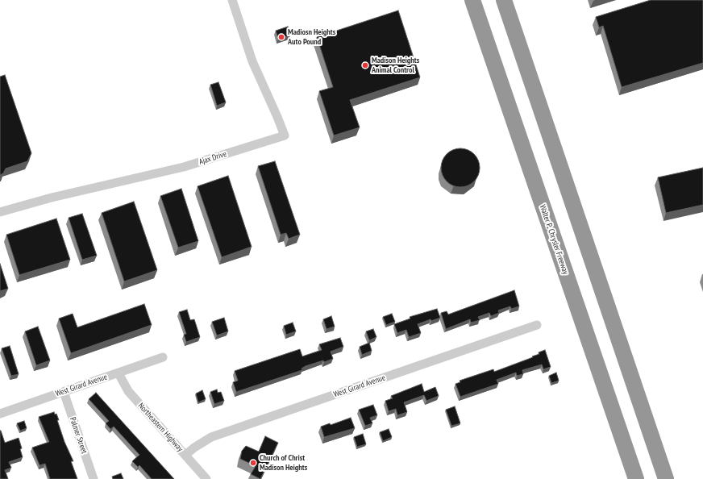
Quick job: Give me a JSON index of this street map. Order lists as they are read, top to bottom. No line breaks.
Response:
{"streets":{"highway":["Walter P. Chrysler Freeway"],"street":["Ajax Drive","West Girard Avenue","Northeastern Highway","Palmer Street"]},"crossings":[["West Girard Avenue","Northeastern Highway"],["West Girard Avenue","Palmer Street"]],"places":["Madiosn Heights Auto Pound","Madison Heights Animal Control","Church of Christ Madison Heights"]}
